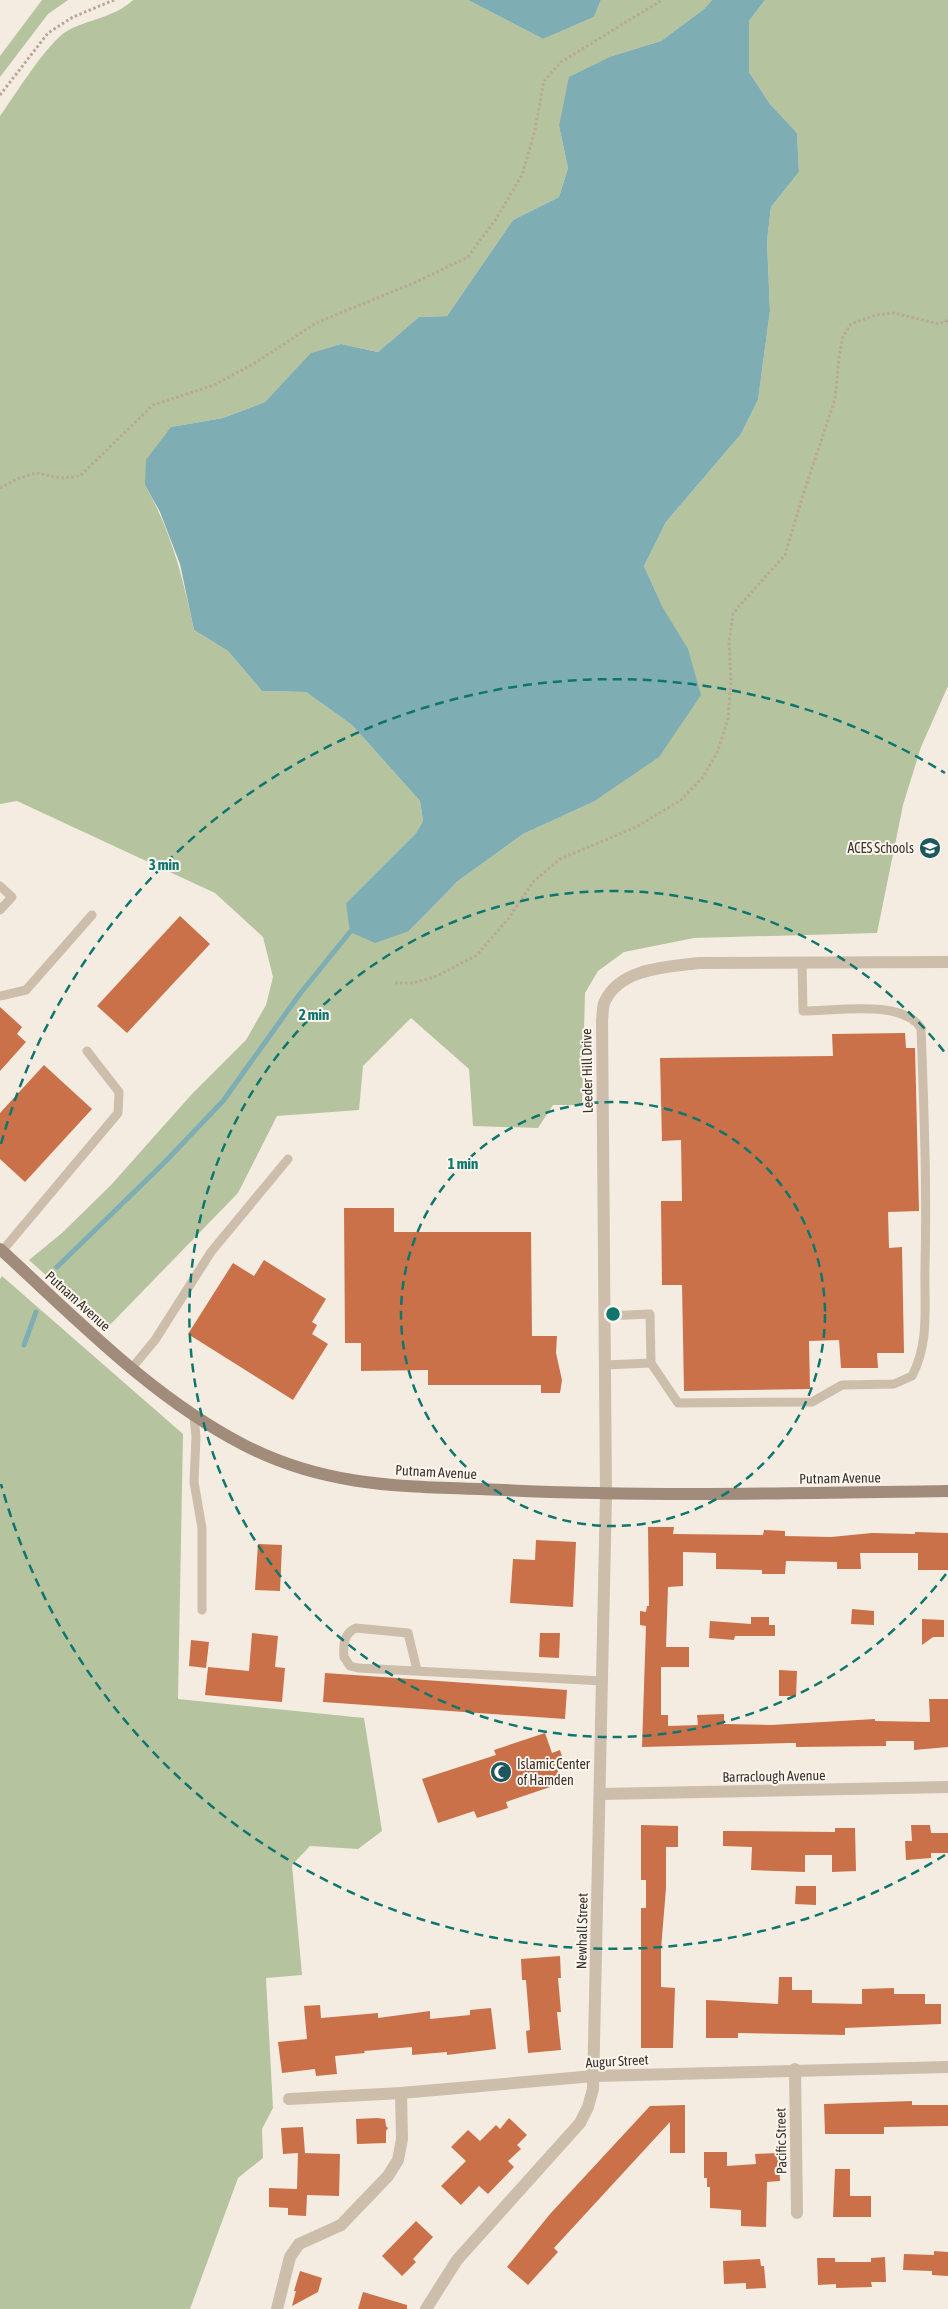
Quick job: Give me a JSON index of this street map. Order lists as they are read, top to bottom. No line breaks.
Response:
{"streets":{"main road":["Putnam Avenue"],"street":["Leeder Hill Drive","Barraclough Avenue","Newhall Street","Augur Street","Pacific Street"]},"crossings":[["Leeder Hill Drive","Putnam Avenue"],["Leeder Hill Drive","Newhall Street"],["Putnam Avenue","Newhall Street"],["Barraclough Avenue","Newhall Street"],["Newhall Street","Augur Street"],["Augur Street","Pacific Street"]],"places":{"school or university":["ACES Schools"],"mosque":["Islamic Center of Hamden"]},"rings":["3 min","2 min","1 min"]}
